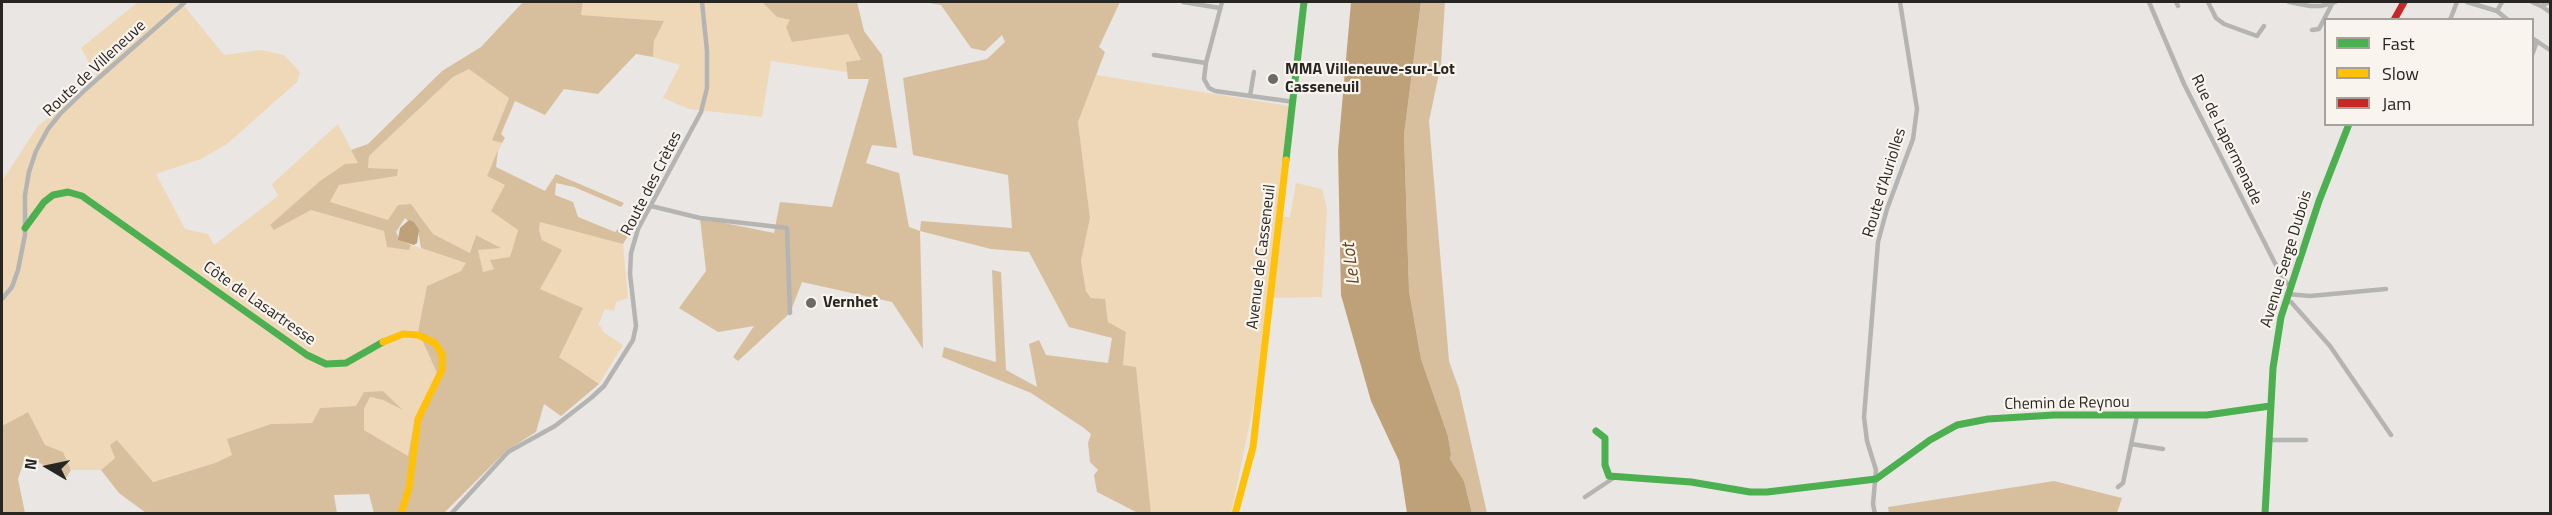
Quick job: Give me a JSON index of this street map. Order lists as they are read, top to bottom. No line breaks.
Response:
{"streets":{"street":["Route de Villeneuve","Rue de Lapermenade","Route d'Auriolles","Route des Crètes","Avenue de Casseneuil","Avenue Serge Dubois","Côte de Lasartresse","Chemin de Reynou"]},"crossings":[["Route de Villeneuve","Côte de Lasartresse"],["Rue de Lapermenade","Avenue Serge Dubois"],["Route d'Auriolles","Chemin de Reynou"],["Avenue Serge Dubois","Chemin de Reynou"]],"water":["Le Lot"],"places":["MMA Villeneuve-sur-Lot Casseneuil","Vernhet"],"legend":["Fast","Slow","Jam"],"north":"left"}
